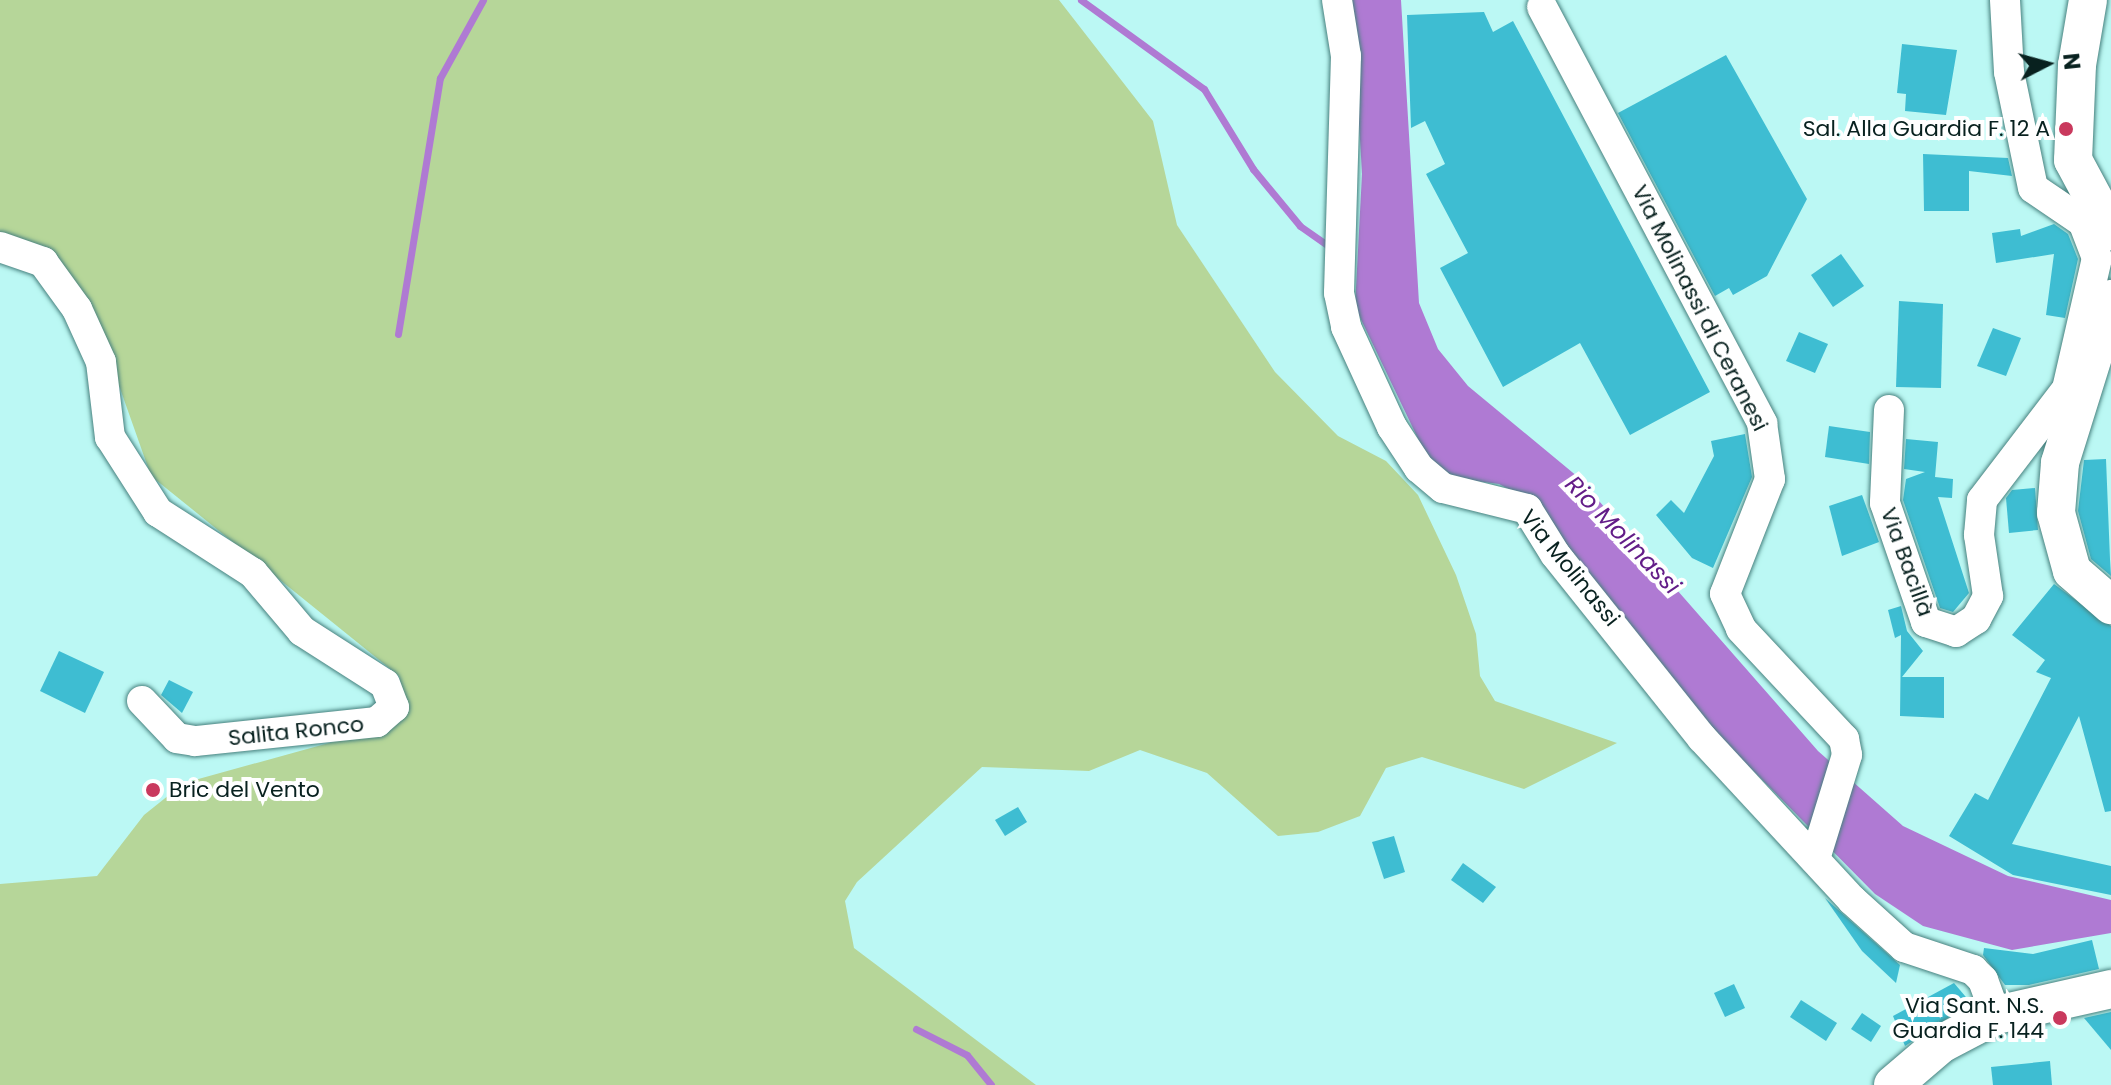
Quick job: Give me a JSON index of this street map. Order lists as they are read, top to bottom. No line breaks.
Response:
{"streets":{"street":["Via Molinassi di Ceranesi","Via Bacillà","Via Molinassi","Salita Ronco"]},"crossings":[["Via Molinassi di Ceranesi","Via Molinassi"]],"water":["Rio Molinassi"],"places":["Sal. Alla Guardia F. 12 A","Bric del Vento","Via Sant. N.S. Guardia F. 144"],"north":"right"}
